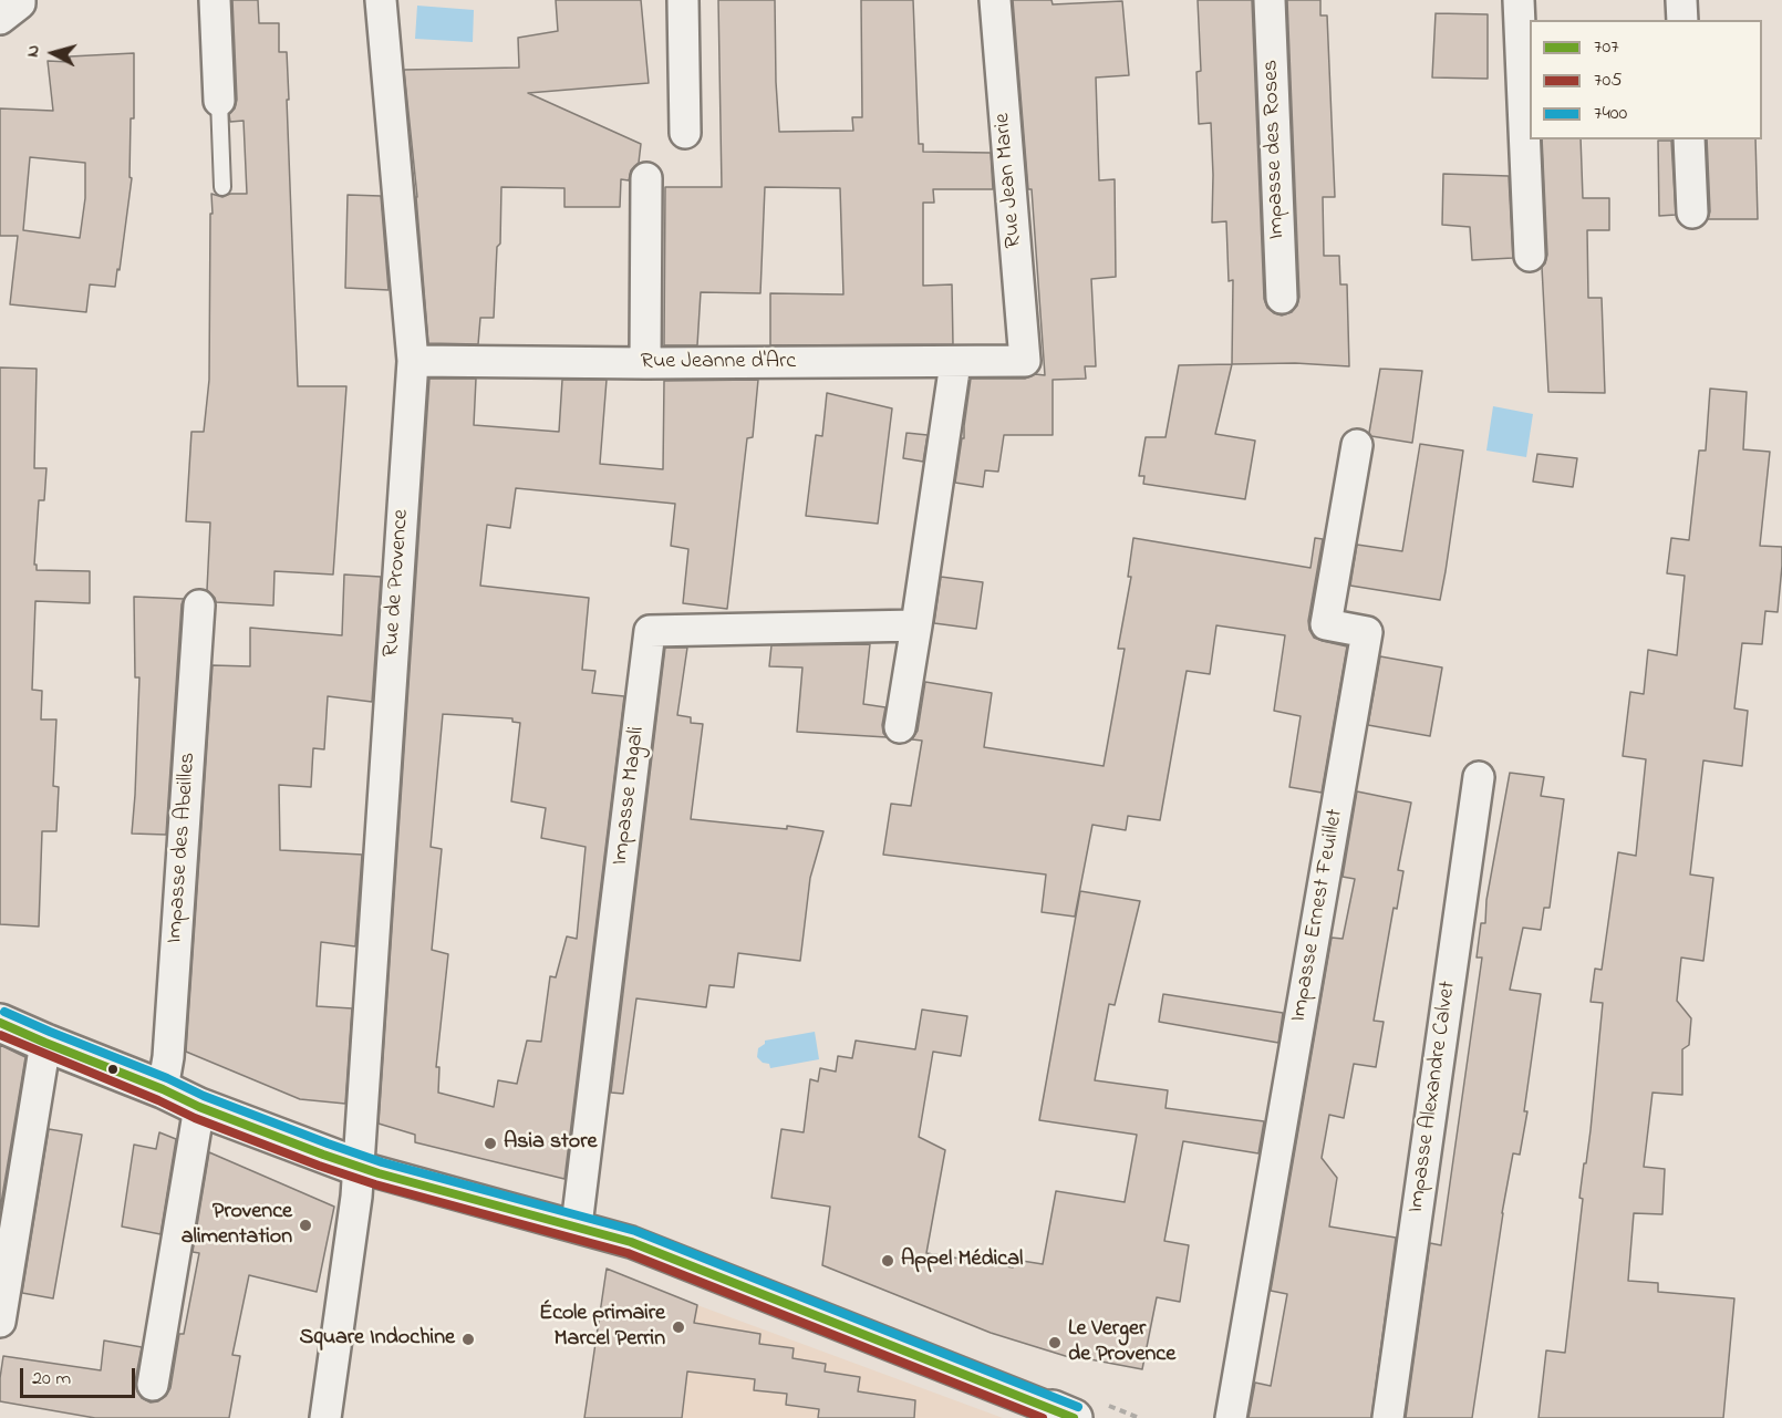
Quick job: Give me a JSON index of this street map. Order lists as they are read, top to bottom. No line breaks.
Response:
{"streets":{"street":["Impasse des Roses","Rue Jean Marie","Rue Jeanne d'Arc","Rue de Provence","Impasse Magali","Impasse des Abeilles","Impasse Ernest Feuillet","Impasse Alexandre Calvet"]},"crossings":[["Rue Jean Marie","Rue Jeanne d'Arc"],["Rue Jeanne d'Arc","Rue de Provence"]],"places":["Asia store","Provence alimentation","Appel Médical","École primaire Marcel Perrin","Square Indochine","Le Verger de Provence"],"lines":["transit line 7400","transit line 707","transit line 705"],"legend":["707","705","7400"],"scale_bar":"20 m","north":"left"}
